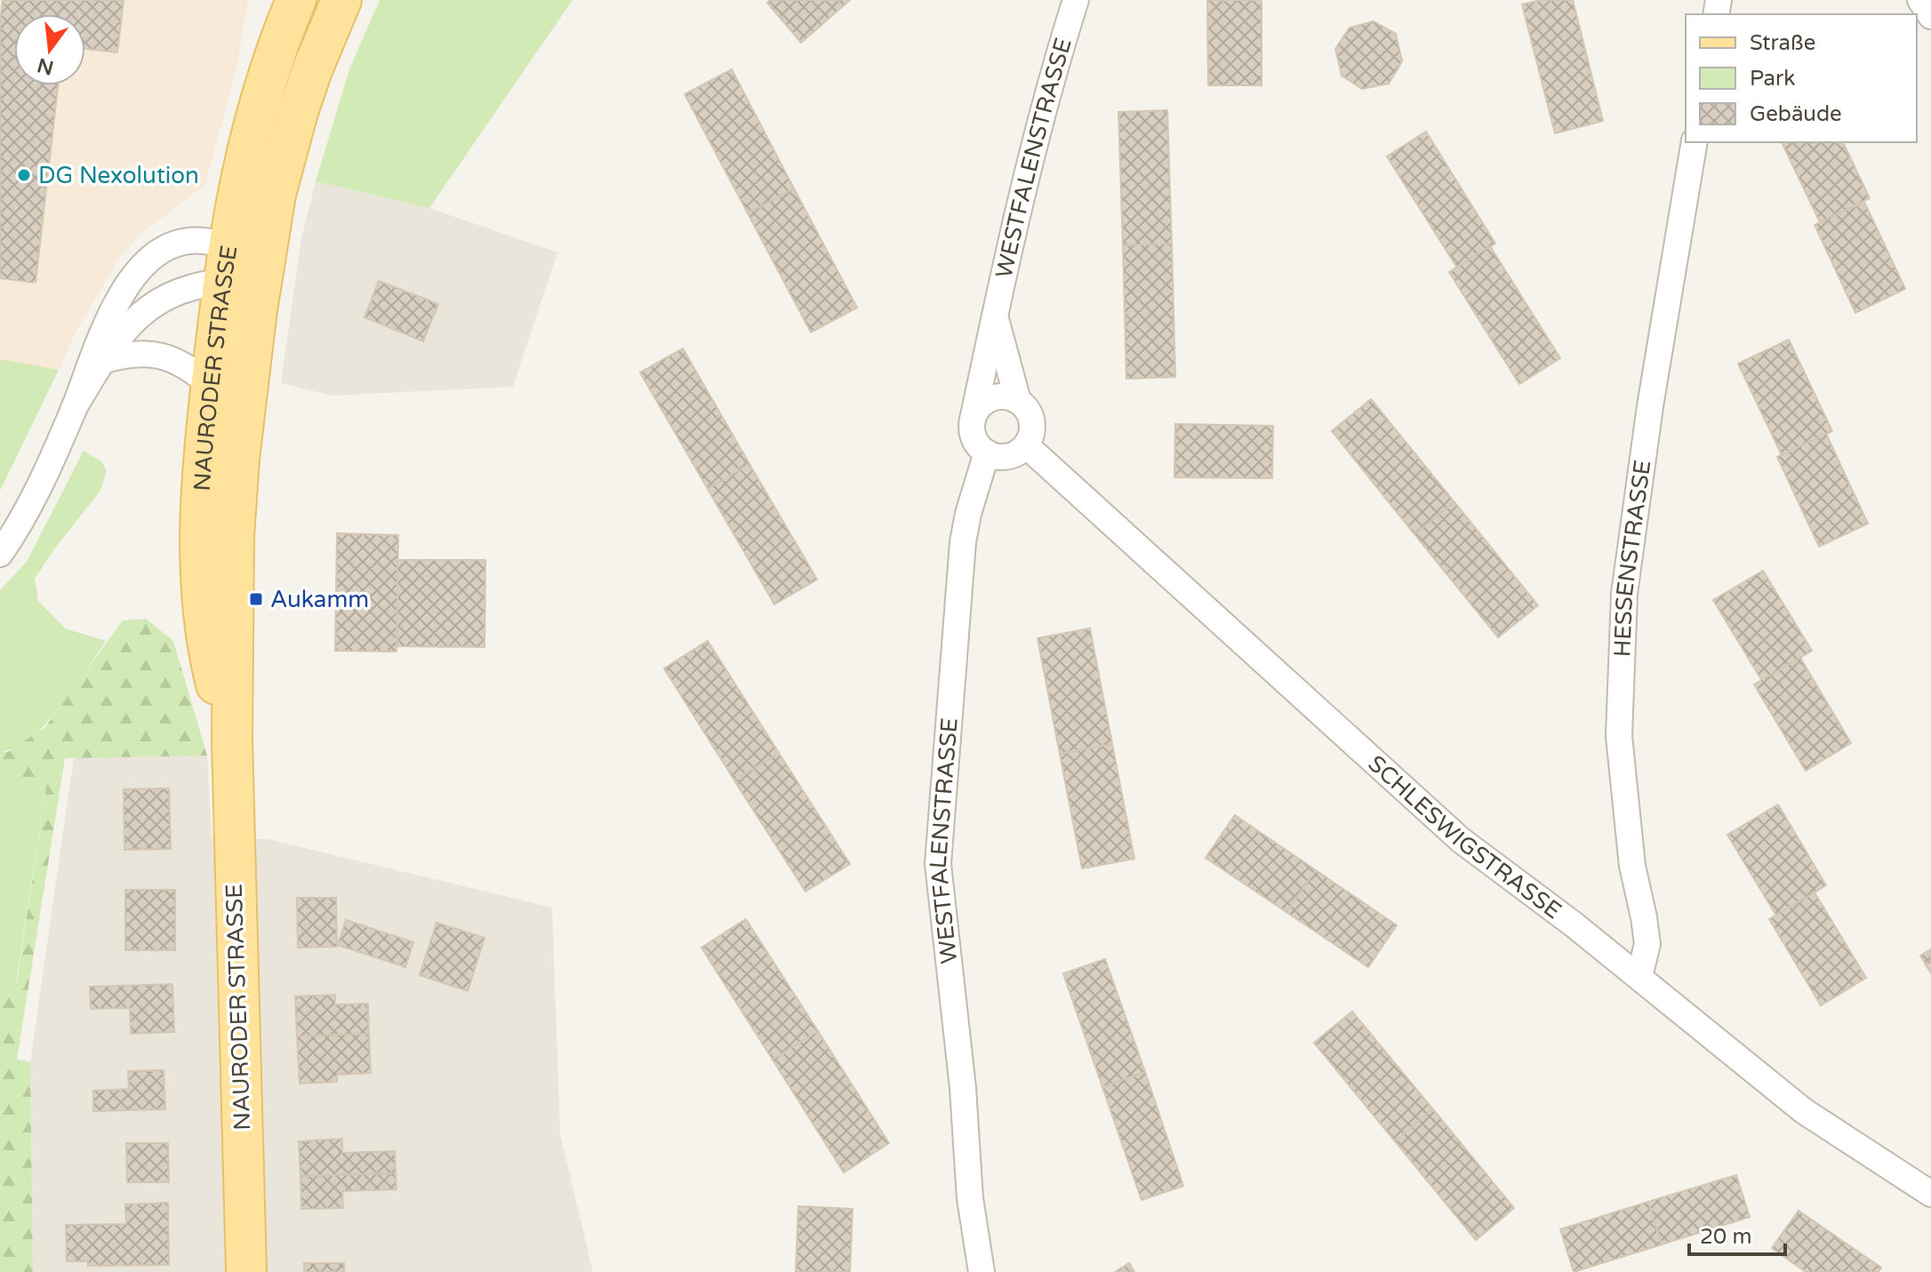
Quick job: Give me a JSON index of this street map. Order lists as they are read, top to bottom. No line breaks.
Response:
{"streets":{"main road":["NAURODER STRASSE"],"street":["WESTFALENSTRASSE","HESSENSTRASSE","SCHLESWIGSTRASSE"]},"crossings":[["WESTFALENSTRASSE","SCHLESWIGSTRASSE"],["HESSENSTRASSE","SCHLESWIGSTRASSE"]],"places":{"other":["DG Nexolution"],"transit":["Aukamm"]},"legend":["Straße","Park","Gebäude"],"scale_bar":"20 m","north":"bottom"}
